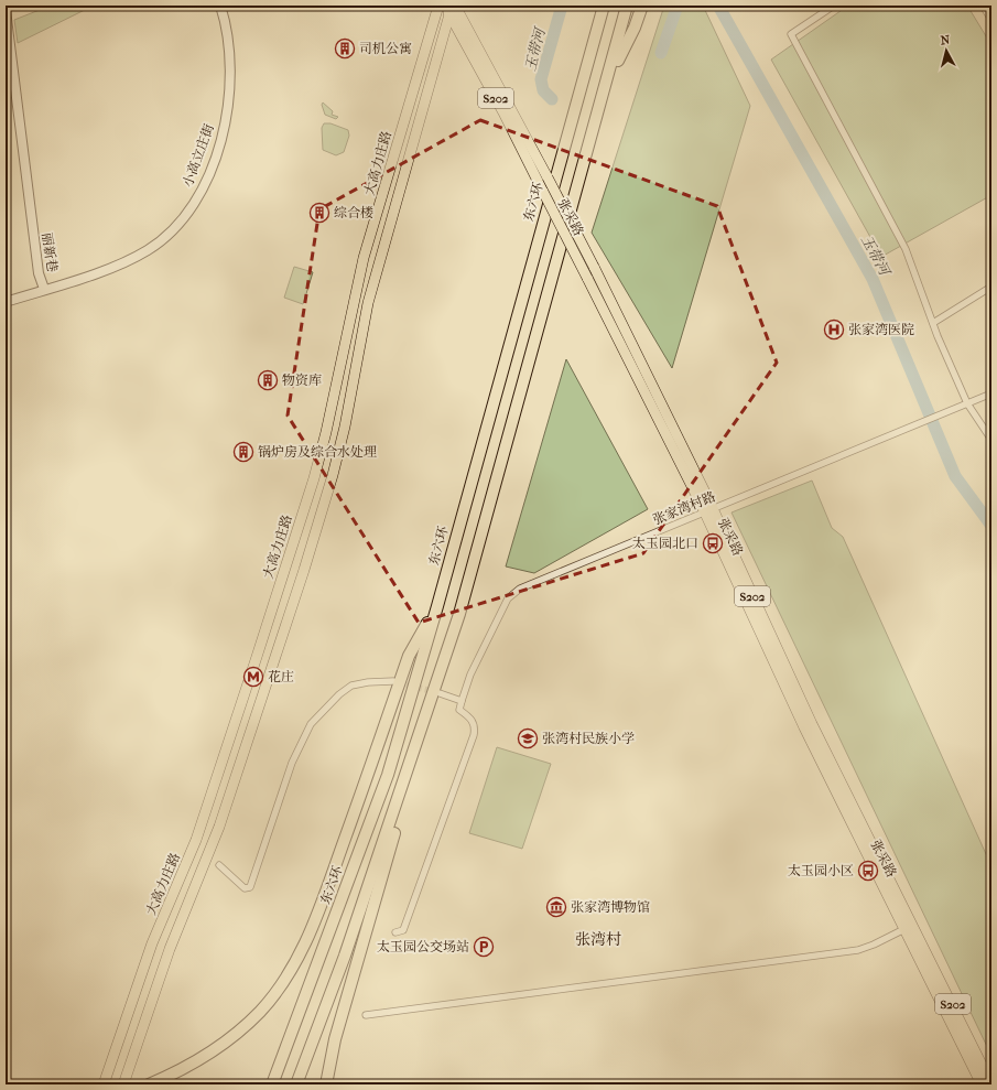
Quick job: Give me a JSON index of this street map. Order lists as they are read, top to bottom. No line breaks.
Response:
{"streets":{"highway":["东六环"],"main road":["S202","大高力庄路","张采路"],"street":["小高立庄街","丽新巷","张家湾村路"]},"crossings":[["小高立庄街","丽新巷"],["张采路","张家湾村路"]],"districts":["张湾村"],"water":["玉带河"],"places":{"building":["司机公寓","综合楼","物资库","锅炉房及综合水处理"],"hospital":["张家湾医院"],"bus stop":["太玉园北口","太玉园小区"],"metro station":["花庄"],"school or university":["张湾村民族小学"],"museum":["张家湾博物馆"],"parking":["太玉园公交场站"]},"north":"top"}
